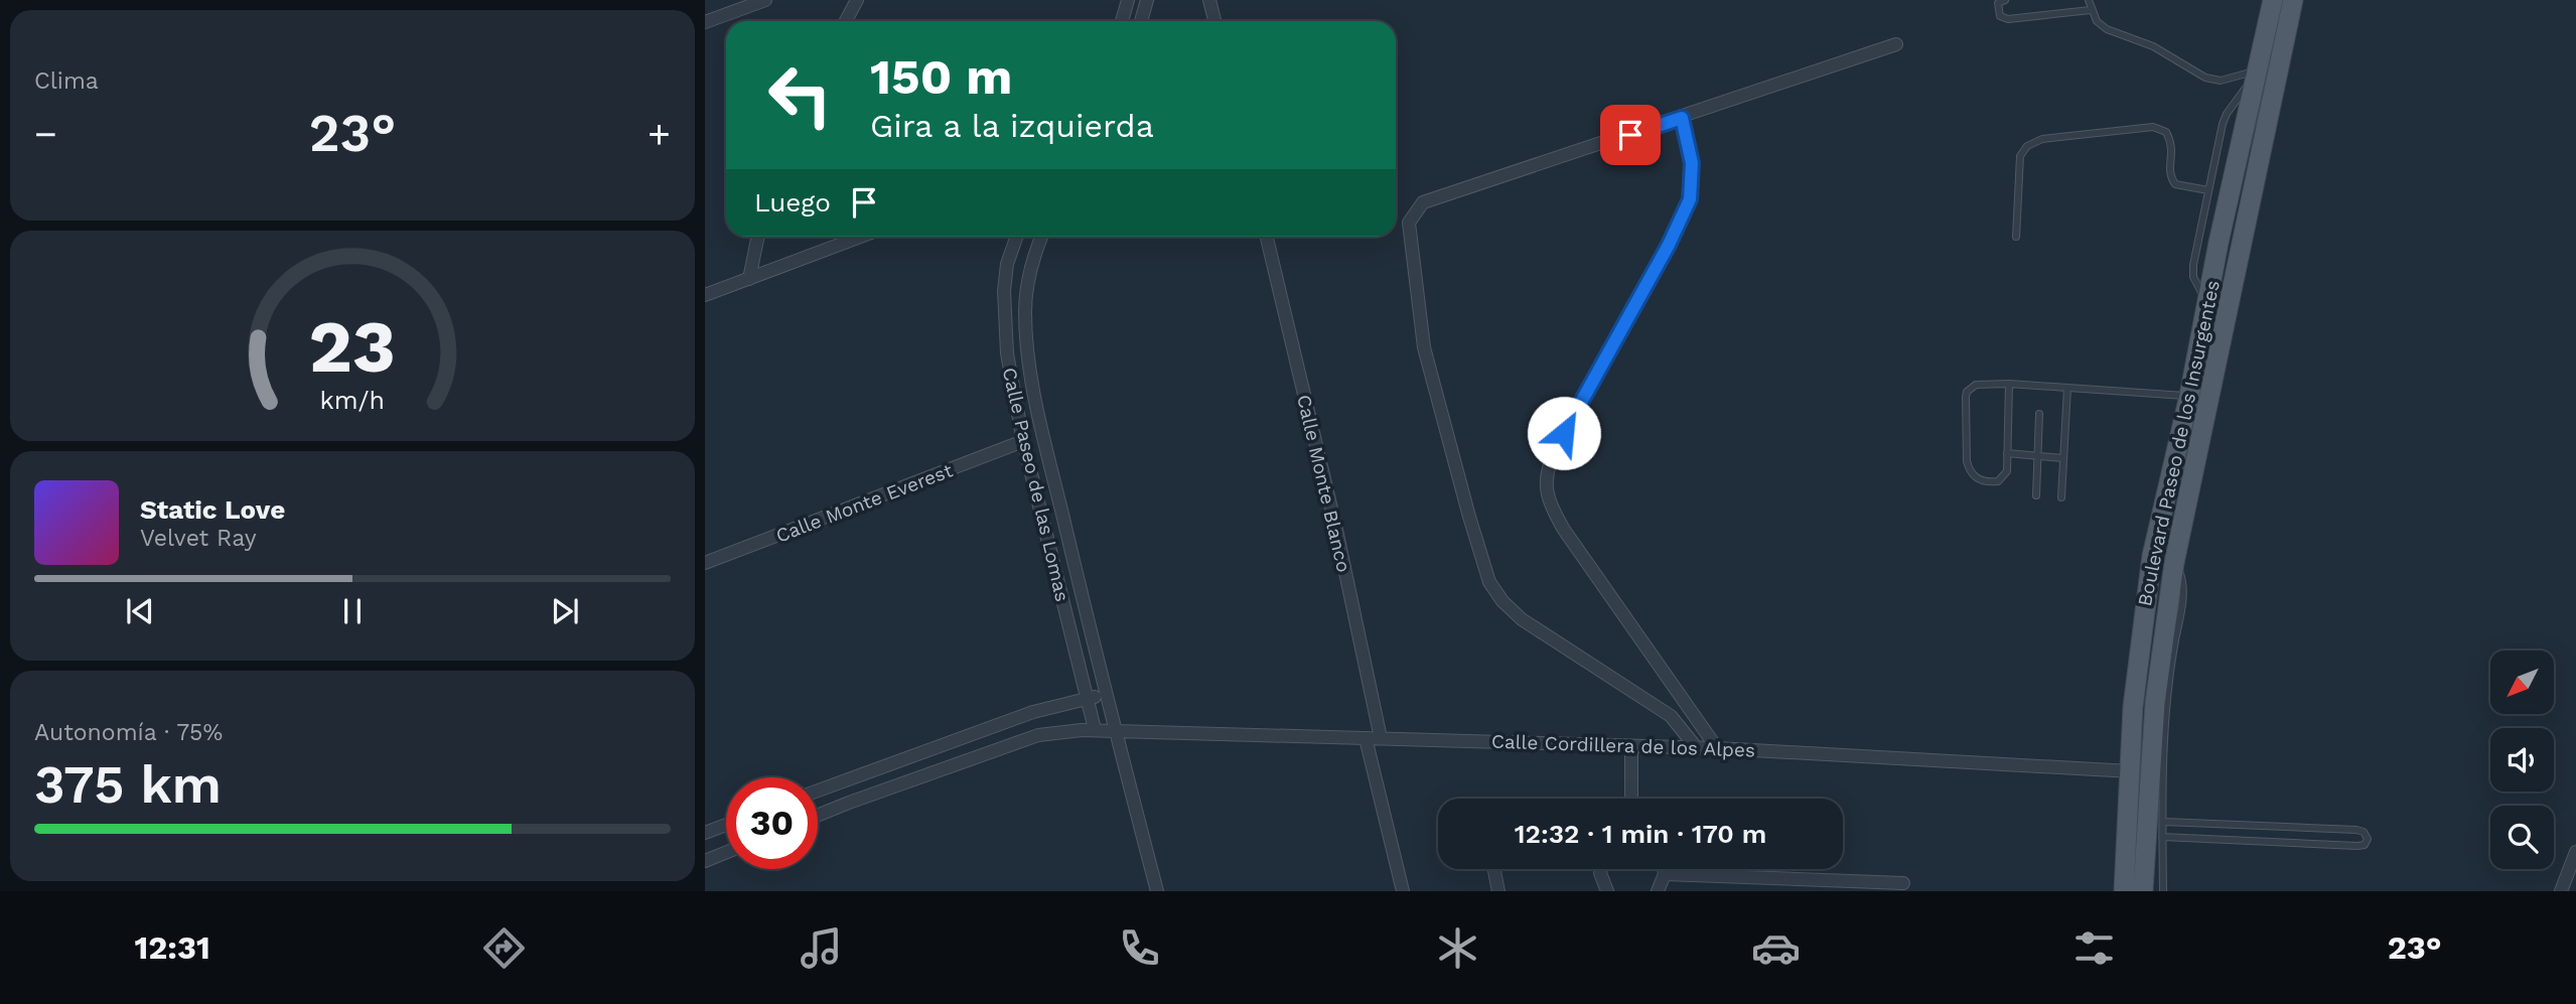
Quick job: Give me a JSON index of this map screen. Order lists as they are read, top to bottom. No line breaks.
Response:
{"streets":{"main road":["Boulevard Paseo de los Insurgentes"],"street":["Calle Monte Blanco","Calle Paseo de las Lomas","Calle Monte Everest","Calle Cordillera de los Alpes"]},"crossings":[["Boulevard Paseo de los Insurgentes","Calle Cordillera de los Alpes"],["Calle Monte Blanco","Calle Cordillera de los Alpes"],["Calle Paseo de las Lomas","Calle Monte Everest"],["Calle Paseo de las Lomas","Calle Cordillera de los Alpes"]],"north":"bottom left","page":{"tile":["Clima",["Autonomía · 75%","375 km"]],"turn":["150 m","Gira a la izquierda"],"heat":["−","23°","+"],"then":"Luego","song":["Static Love","Velvet Ray"],"limit":"30","trip":"12:32 · 1 min · 170 m","tabs":["12:31","23°"],"gauge":["23","km/h"]}}
